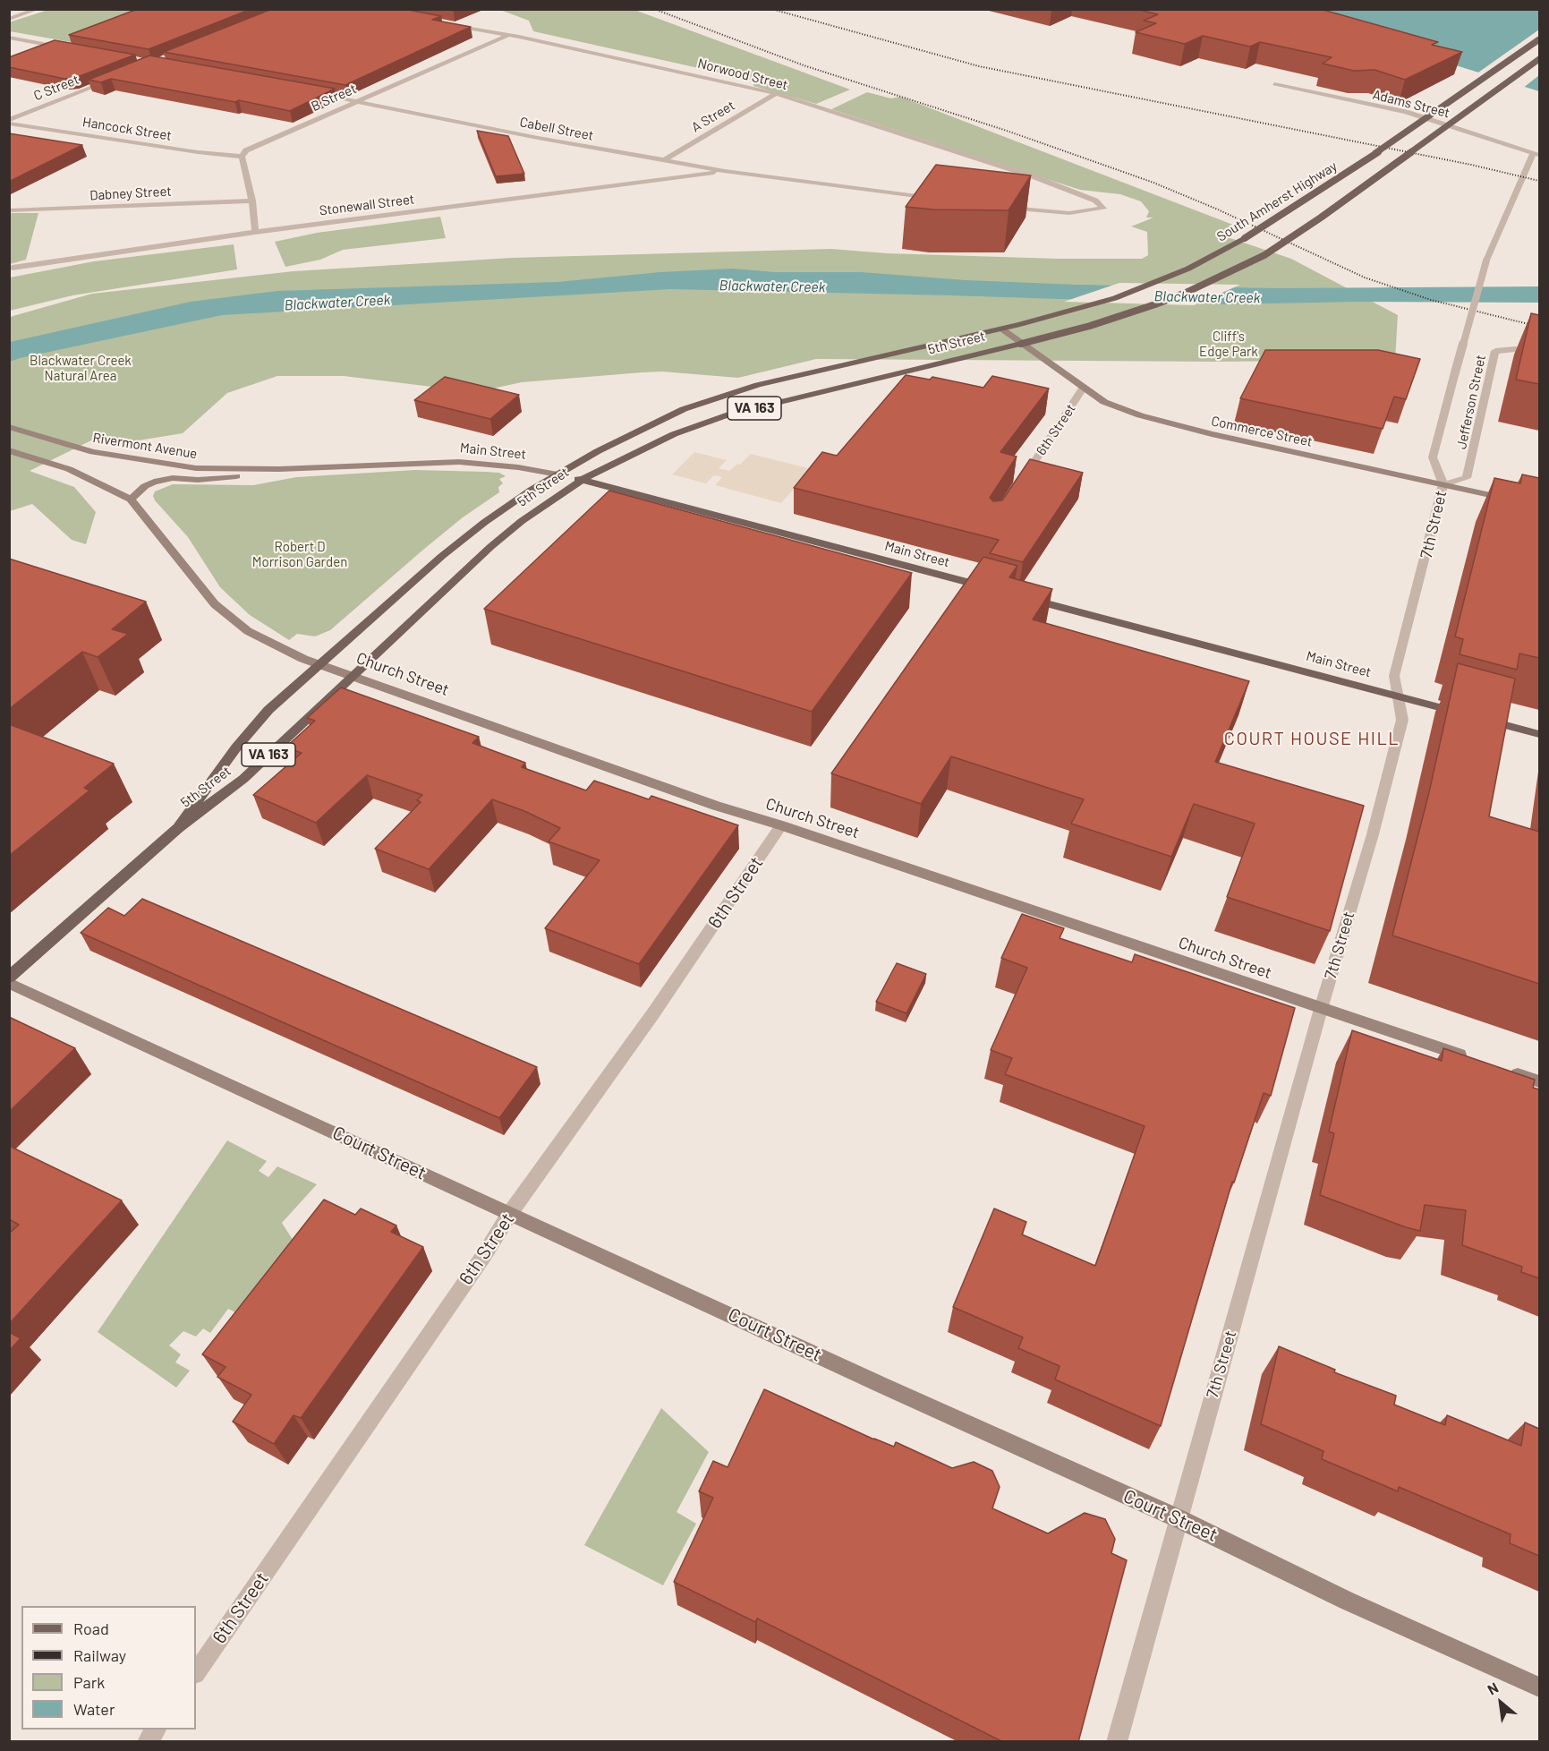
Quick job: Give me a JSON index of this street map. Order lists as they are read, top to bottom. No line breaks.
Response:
{"streets":{"main road":["South Amherst Highway","5th Street","VA 163","Commerce Street","Rivermont Avenue","Main Street","Church Street","Court Street"],"street":["Norwood Street","C Street","B Street","Adams Street","A Street","Hancock Street","Cabell Street","Dabney Street","Stonewall Street","Jefferson Street","6th Street","7th Street"]},"crossings":[["Norwood Street","B Street"],["Norwood Street","A Street"],["C Street","Hancock Street"],["B Street","Hancock Street"],["B Street","Cabell Street"],["Adams Street","7th Street"],["A Street","Cabell Street"],["Cabell Street","Stonewall Street"],["South Amherst Highway","5th Street"],["South Amherst Highway","Commerce Street"],["5th Street","Commerce Street"],["5th Street","Main Street"],["5th Street","Church Street"],["Jefferson Street","Commerce Street"],["Jefferson Street","7th Street"],["6th Street","Commerce Street"],["6th Street","Church Street"],["6th Street","Court Street"],["Commerce Street","7th Street"],["Rivermont Avenue","Main Street"],["Main Street","7th Street"],["7th Street","Church Street"],["7th Street","Court Street"]],"districts":["COURT HOUSE HILL"],"water":["Blackwater Creek"],"parks":["Cliff's Edge Park","Blackwater Creek Natural Area","Robert D Morrison Garden"],"legend":["Road","Railway","Park","Water"],"north":"top left"}
